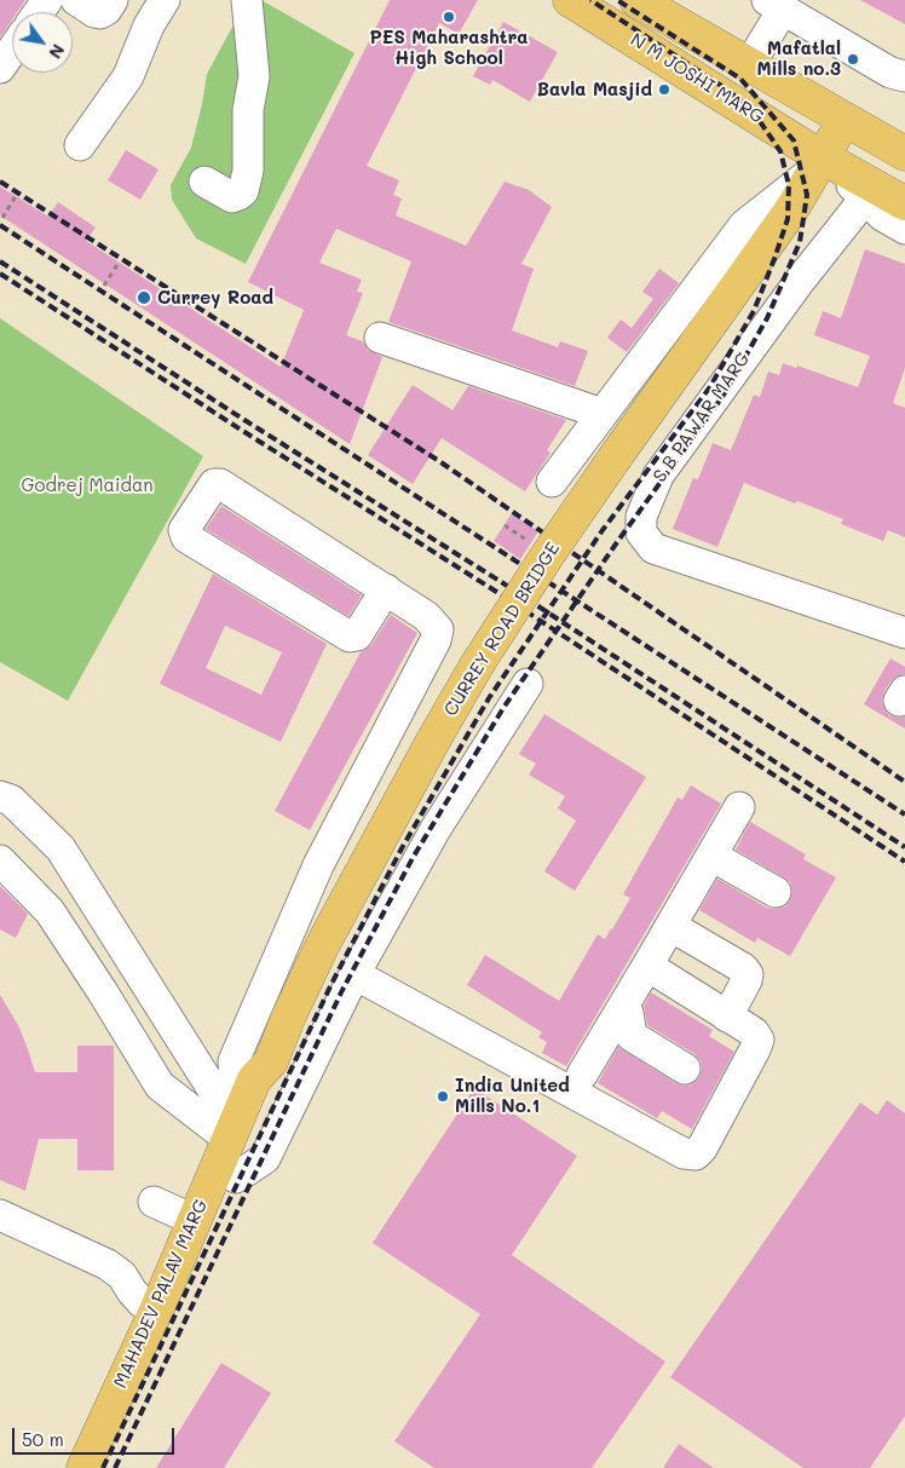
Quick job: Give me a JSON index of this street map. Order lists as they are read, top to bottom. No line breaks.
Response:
{"streets":{"main road":["N M JOSHI MARG","CURREY ROAD BRIDGE","MAHADEV PALAV MARG"],"street":["S B PAWAR MARG"]},"crossings":[["N M JOSHI MARG","S B PAWAR MARG"],["N M JOSHI MARG","CURREY ROAD BRIDGE"],["CURREY ROAD BRIDGE","MAHADEV PALAV MARG"]],"parks":["Godrej Maidan"],"places":["PES Maharashtra High School","Mafatlal Mills no.3","Bavla Masjid","Currey Road","India United Mills No.1"],"scale_bar":"50 m","north":"bottom right"}
